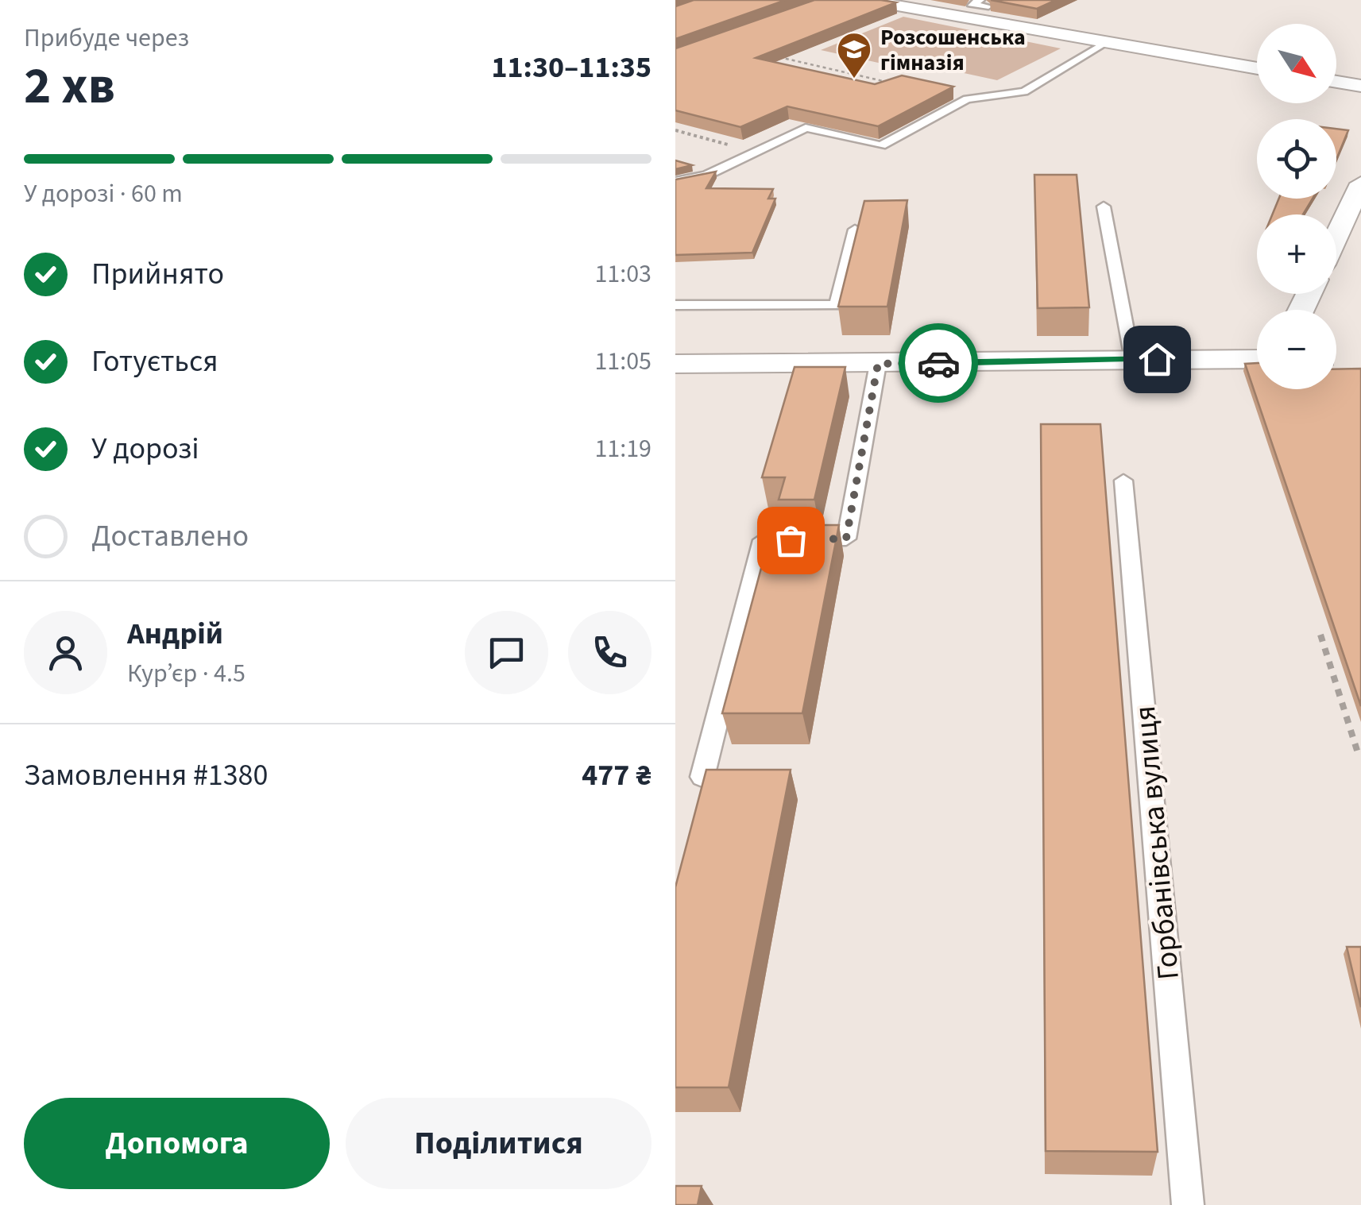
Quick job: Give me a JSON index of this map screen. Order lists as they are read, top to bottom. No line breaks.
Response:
{"streets":{"lane":["Горбанівська вулиця"]},"places":{"school or university":["Розсошенська гімназія"]},"north":"bottom right","page":{"heading":["2 хв","Прибуде через","11:30–11:35"],"panel":["Андрій","Кур’єр · 4.5","Замовлення #1380","477 ₴"],"map_buttons":["+","−"],"bar":"У дорозі · 60 m","list":[["Прийнято","11:03"],["Готується","11:05"],["У дорозі","11:19"],"Доставлено"],"buttons":["Допомога","Поділитися"]}}
